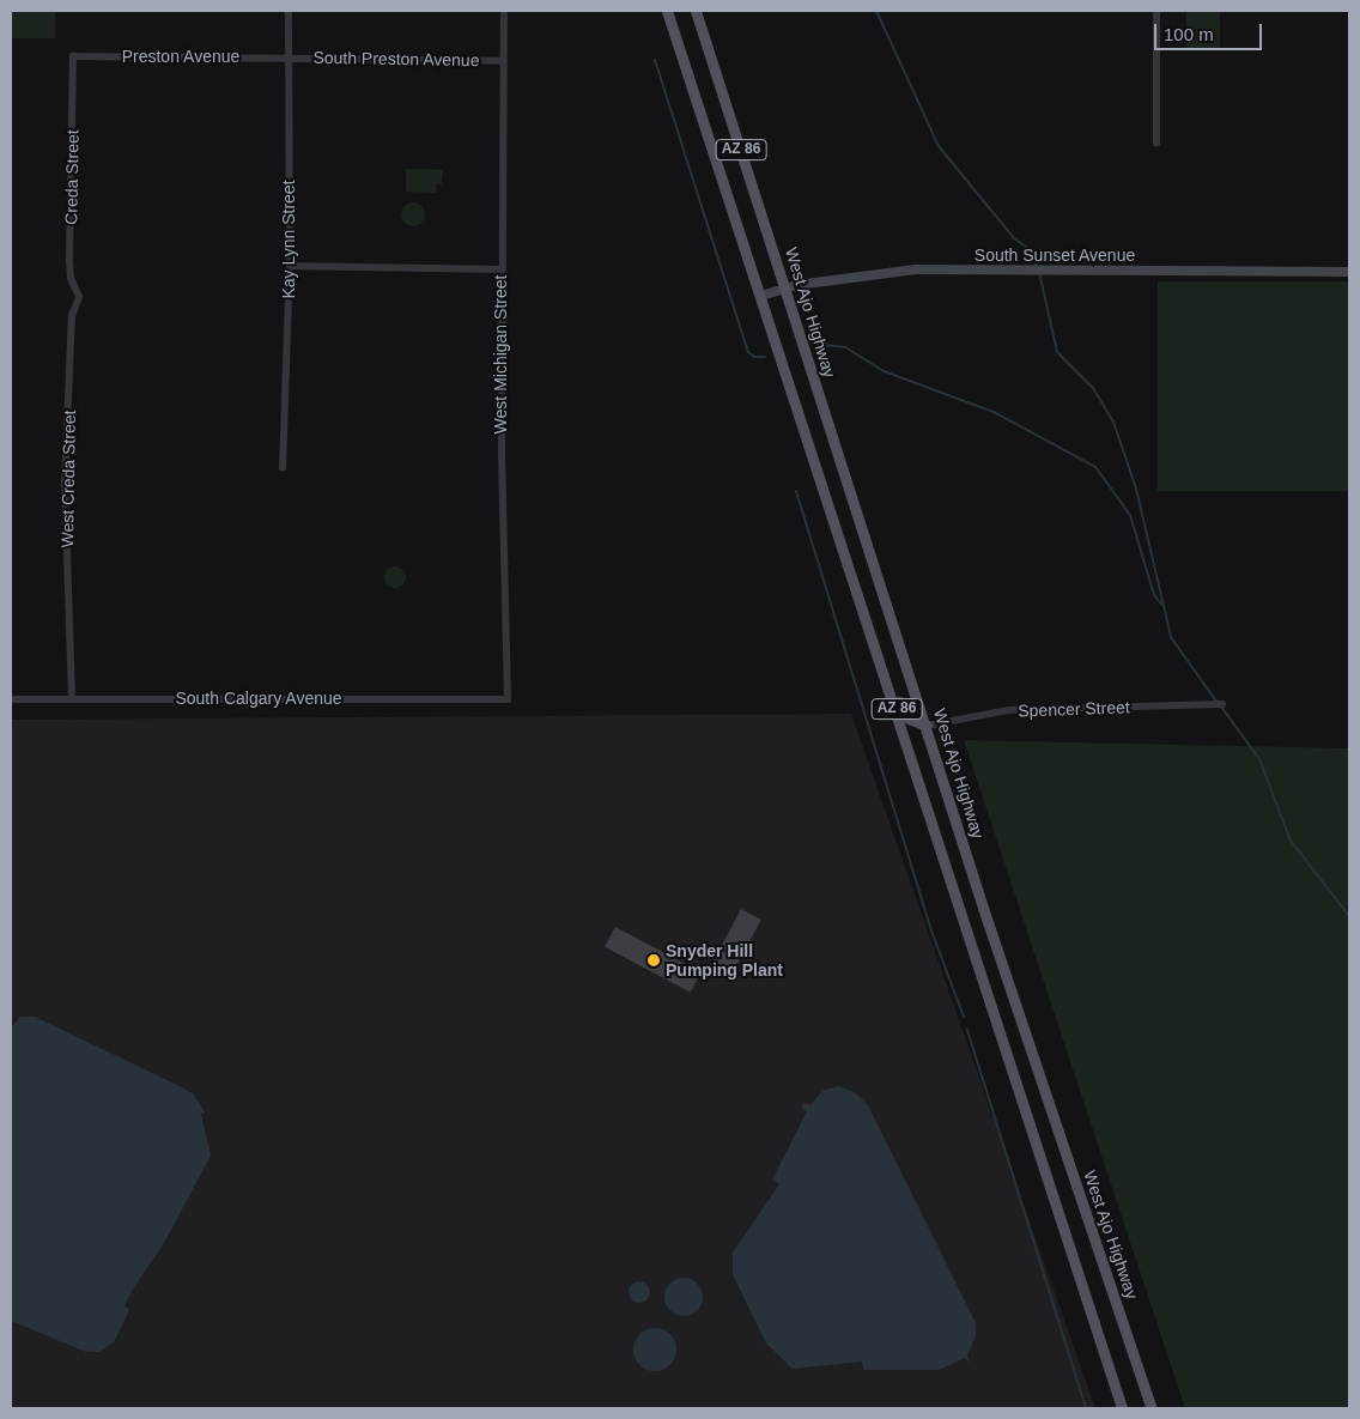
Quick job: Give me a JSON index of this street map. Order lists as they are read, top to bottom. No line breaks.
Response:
{"streets":{"main road":["AZ 86","West Ajo Highway"],"street":["Preston Avenue","South Preston Avenue","Creda Street","Kay Lynn Street","South Sunset Avenue","West Michigan Street","West Creda Street","South Calgary Avenue","Spencer Street"]},"crossings":[["Preston Avenue","South Preston Avenue"],["Preston Avenue","Creda Street"],["Preston Avenue","Kay Lynn Street"],["South Preston Avenue","Kay Lynn Street"],["South Preston Avenue","West Michigan Street"],["AZ 86","South Sunset Avenue"],["Creda Street","West Creda Street"],["South Sunset Avenue","West Ajo Highway"],["West Ajo Highway","Spencer Street"],["West Michigan Street","South Calgary Avenue"],["West Creda Street","South Calgary Avenue"]],"places":["Snyder Hill Pumping Plant"],"scale_bar":"100 m"}
